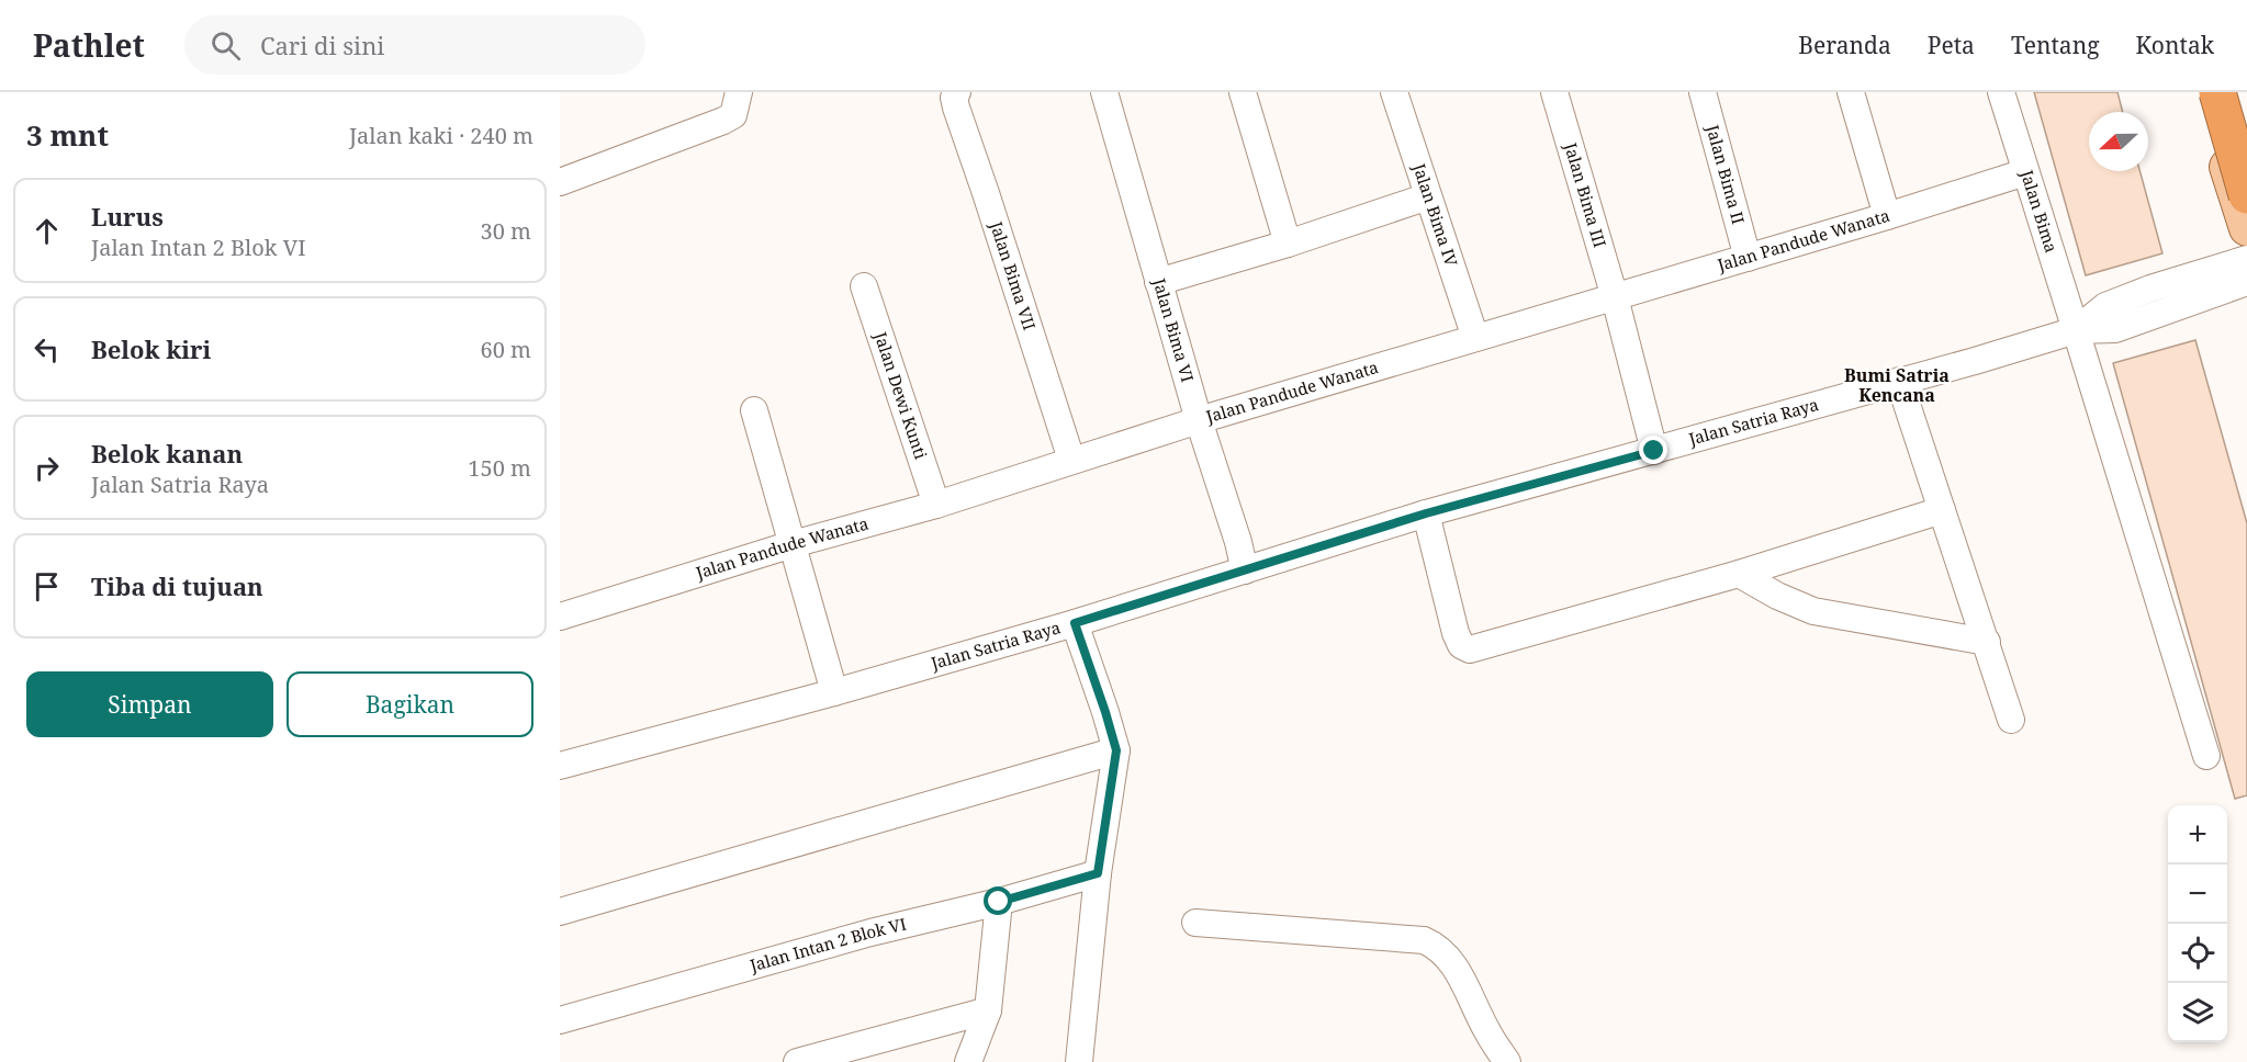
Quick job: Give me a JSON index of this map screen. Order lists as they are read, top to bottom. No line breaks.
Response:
{"streets":{"street":["Jalan Bima II","Jalan Bima III","Jalan Bima","Jalan Bima IV","Jalan Pandude Wanata","Jalan Bima VII","Jalan Bima VI","Jalan Dewi Kunti","Jalan Satria Raya","Jalan Intan 2 Blok VI"]},"crossings":[["Jalan Bima II","Jalan Pandude Wanata"],["Jalan Bima III","Jalan Pandude Wanata"],["Jalan Bima III","Jalan Satria Raya"],["Jalan Bima","Jalan Pandude Wanata"],["Jalan Bima","Jalan Satria Raya"],["Jalan Bima IV","Jalan Pandude Wanata"],["Jalan Pandude Wanata","Jalan Bima VII"],["Jalan Pandude Wanata","Jalan Bima VI"],["Jalan Pandude Wanata","Jalan Dewi Kunti"],["Jalan Bima VI","Jalan Satria Raya"]],"districts":["Bumi Satria Kencana"],"north":"left","page":{"header":"Pathlet","search":"Cari di sini","nav":["Beranda","Peta","Tentang","Kontak"],"heading":["3 mnt","Jalan kaki · 240 m"],"list":[["Lurus","Jalan Intan 2 Blok VI","30 m"],["Belok kiri","60 m"],["Belok kanan","Jalan Satria Raya","150 m"],"Tiba di tujuan"],"buttons":["Simpan","Bagikan"],"map_buttons":["+","−"]}}
